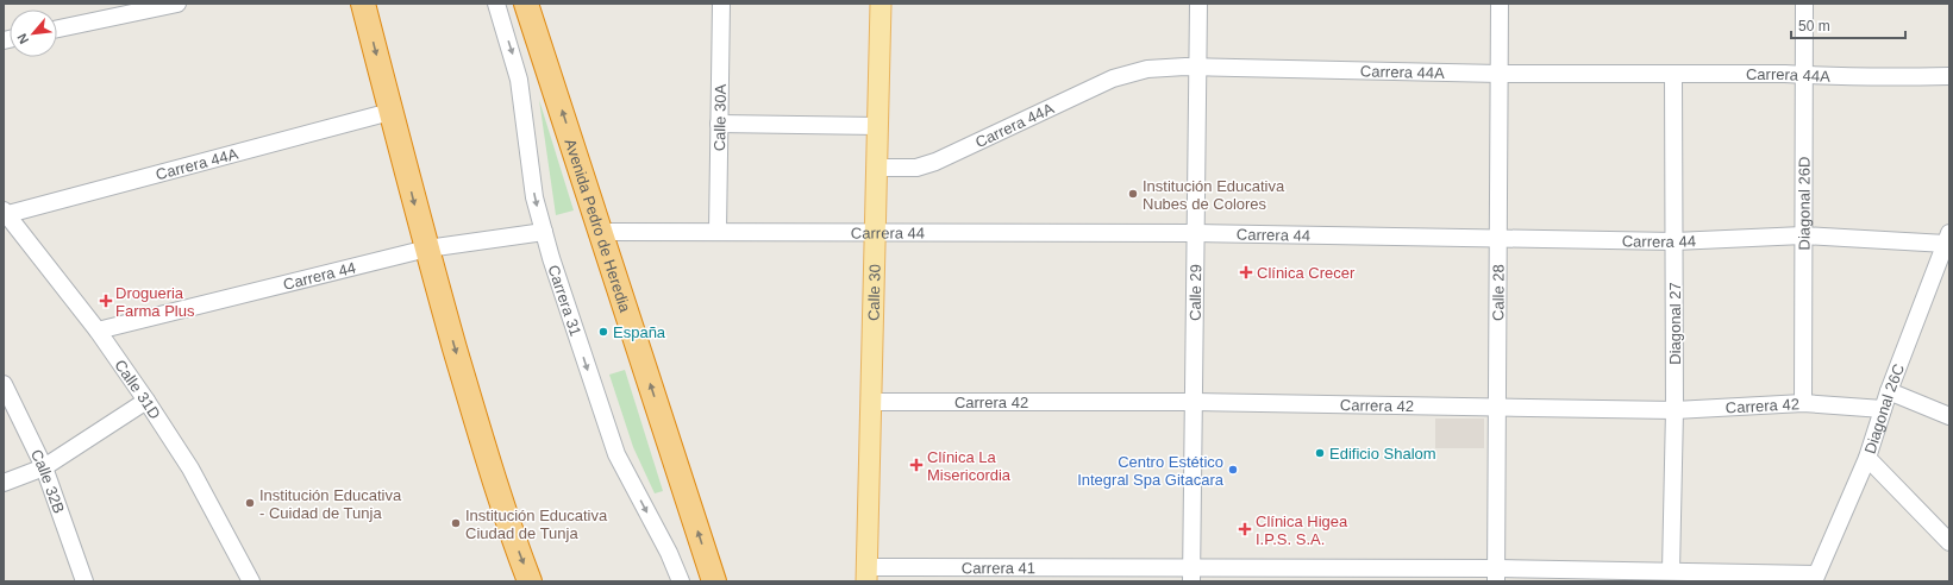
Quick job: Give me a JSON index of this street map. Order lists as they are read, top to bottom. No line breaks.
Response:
{"streets":{"highway":["Avenida Pedro de Heredia"],"main road":["Calle 30"],"street":["Carrera 44A","Calle 30A","Diagonal 26D","Carrera 44","Calle 29","Calle 28","Carrera 31","Diagonal 27","Calle 31D","Carrera 42","Diagonal 26C","Calle 32B","Carrera 41"]},"crossings":[["Carrera 44A","Diagonal 26D"],["Carrera 44A","Calle 30"],["Carrera 44A","Calle 29"],["Carrera 44A","Calle 28"],["Carrera 44A","Diagonal 27"],["Carrera 44A","Calle 31D"],["Calle 30A","Carrera 44"],["Diagonal 26D","Carrera 44"],["Diagonal 26D","Carrera 42"],["Avenida Pedro de Heredia","Carrera 44"],["Carrera 44","Calle 30"],["Carrera 44","Calle 29"],["Carrera 44","Calle 28"],["Carrera 44","Carrera 31"],["Carrera 44","Diagonal 27"],["Carrera 44","Calle 31D"],["Carrera 44","Diagonal 26C"],["Calle 30","Carrera 42"],["Calle 30","Carrera 41"],["Calle 29","Carrera 42"],["Calle 29","Carrera 41"],["Calle 28","Carrera 42"],["Calle 28","Carrera 41"],["Diagonal 27","Carrera 42"],["Diagonal 27","Carrera 41"],["Carrera 42","Diagonal 26C"],["Diagonal 26C","Carrera 41"]],"one_way":["Carrera 31"],"places":{"other":["Institución Educativa Nubes de Colores","España","Edificio Shalom","Centro Estético Integral Spa Gitacara","Institución Educativa - Cuidad de Tunja","Institución Educativa Ciudad de Tunja"],"health":["Clínica Crecer","Drogueria Farma Plus","Clínica La Misericordia","Clínica Higea I.P.S. S.A."]},"scale_bar":"50 m","north":"bottom left"}
